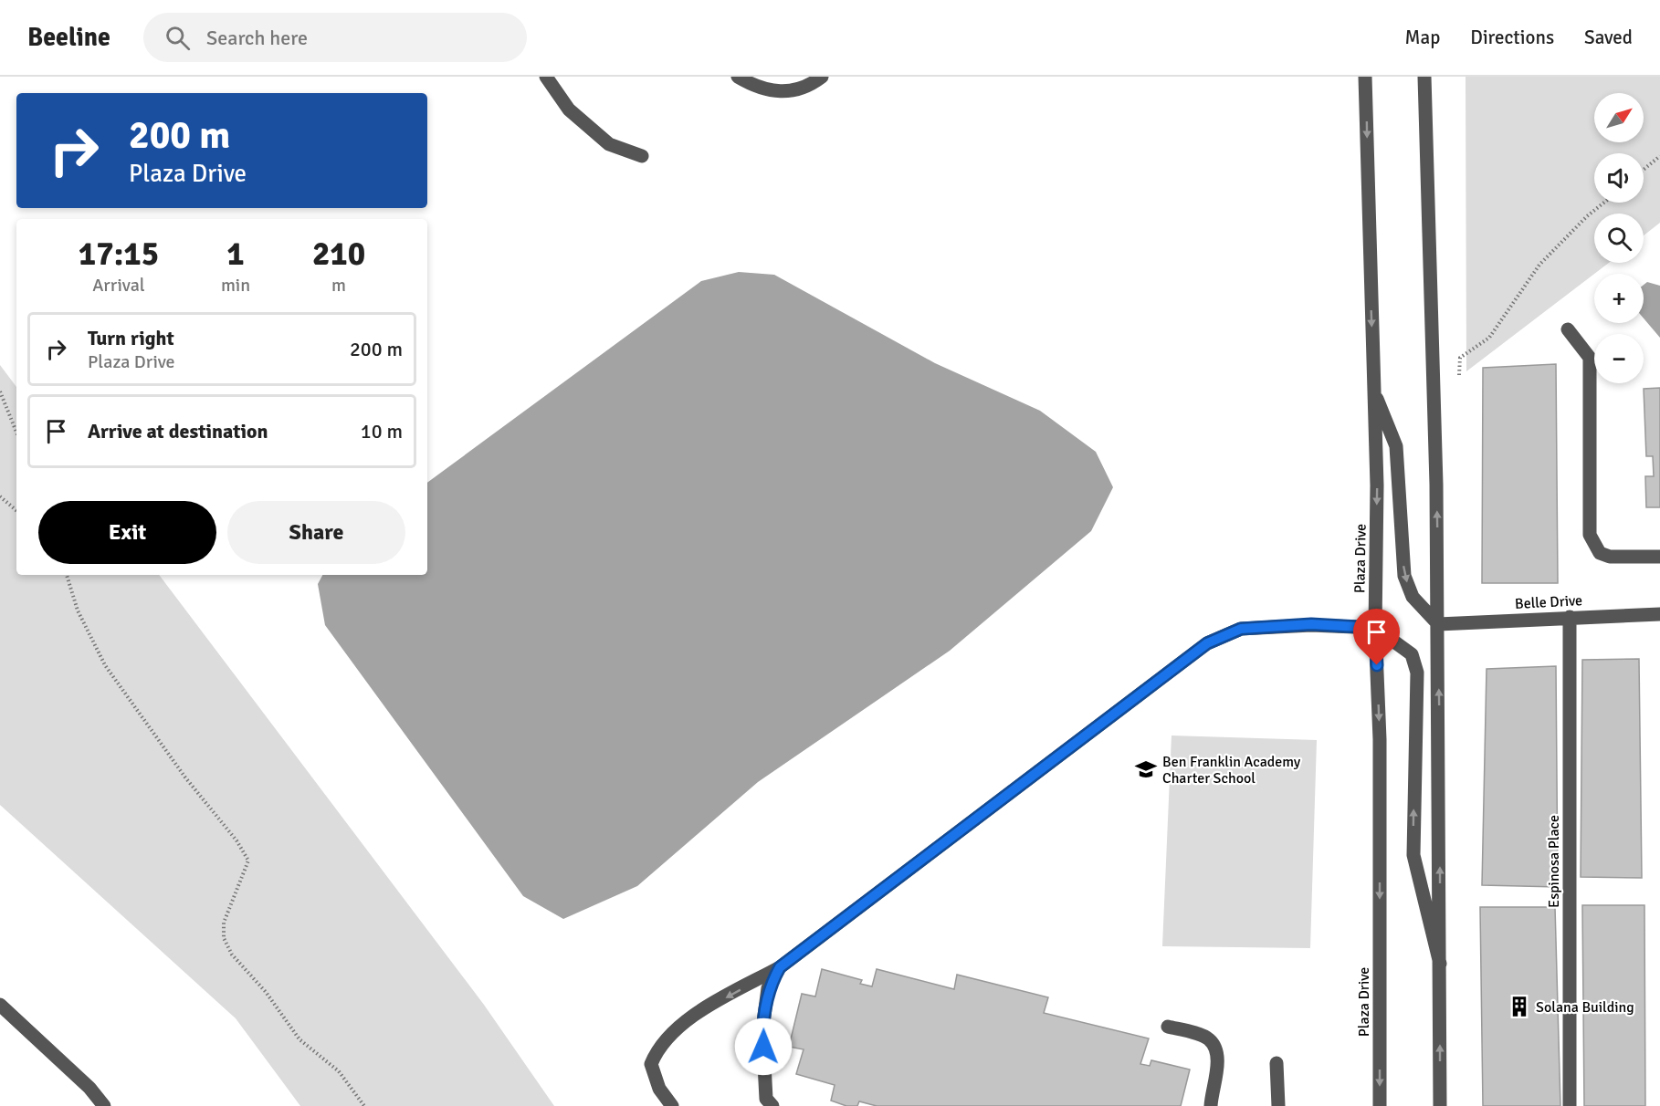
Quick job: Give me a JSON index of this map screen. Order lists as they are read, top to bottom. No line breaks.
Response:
{"streets":{"street":["Plaza Drive","Belle Drive","Espinosa Place"]},"crossings":[["Belle Drive","Espinosa Place"]],"places":{"school or university":["Ben Franklin Academy Charter School"],"building":["Solana Building"]},"north":"top right","page":{"header":"Beeline","search":"Search here","nav":["Map","Directions","Saved"],"map_buttons":["+","−"],"turn":["200 m","Plaza Drive"],"eta":["17:15","Arrival","1","min","210","m"],"list":[{"name":"Turn right","note":"Plaza Drive","value":"200 m"},{"name":"Arrive at destination","value":"10 m"}],"buttons":["Exit","Share"]}}
